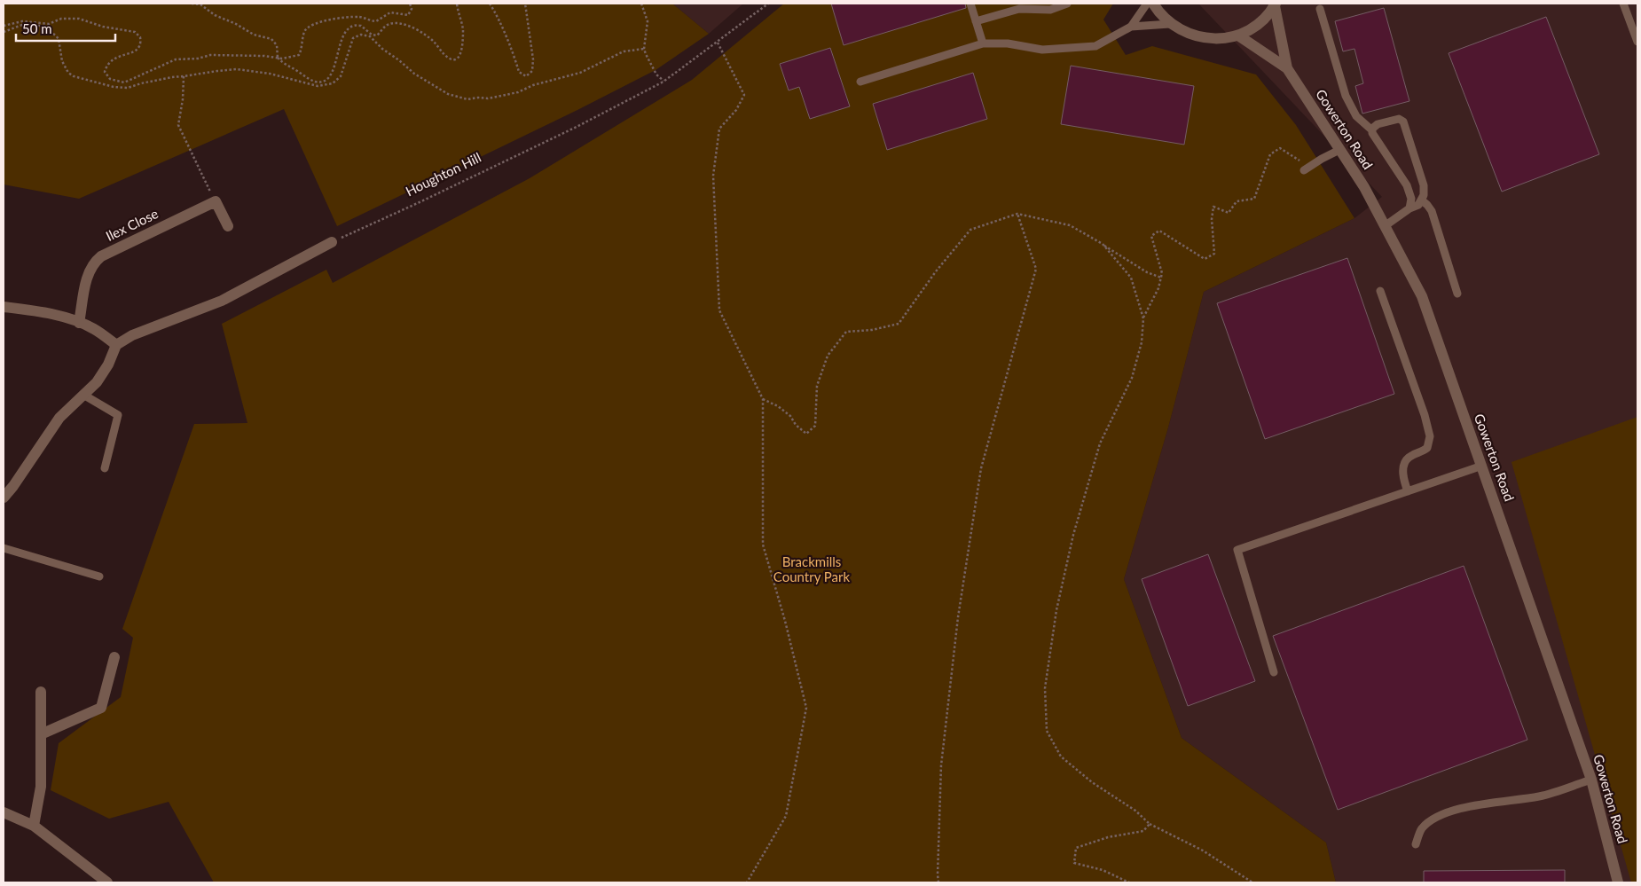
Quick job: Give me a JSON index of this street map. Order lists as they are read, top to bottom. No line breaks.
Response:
{"streets":{"street":["Gowerton Road","Ilex Close"],"path":["Houghton Hill"]},"parks":["Brackmills Country Park"],"scale_bar":"50 m"}
